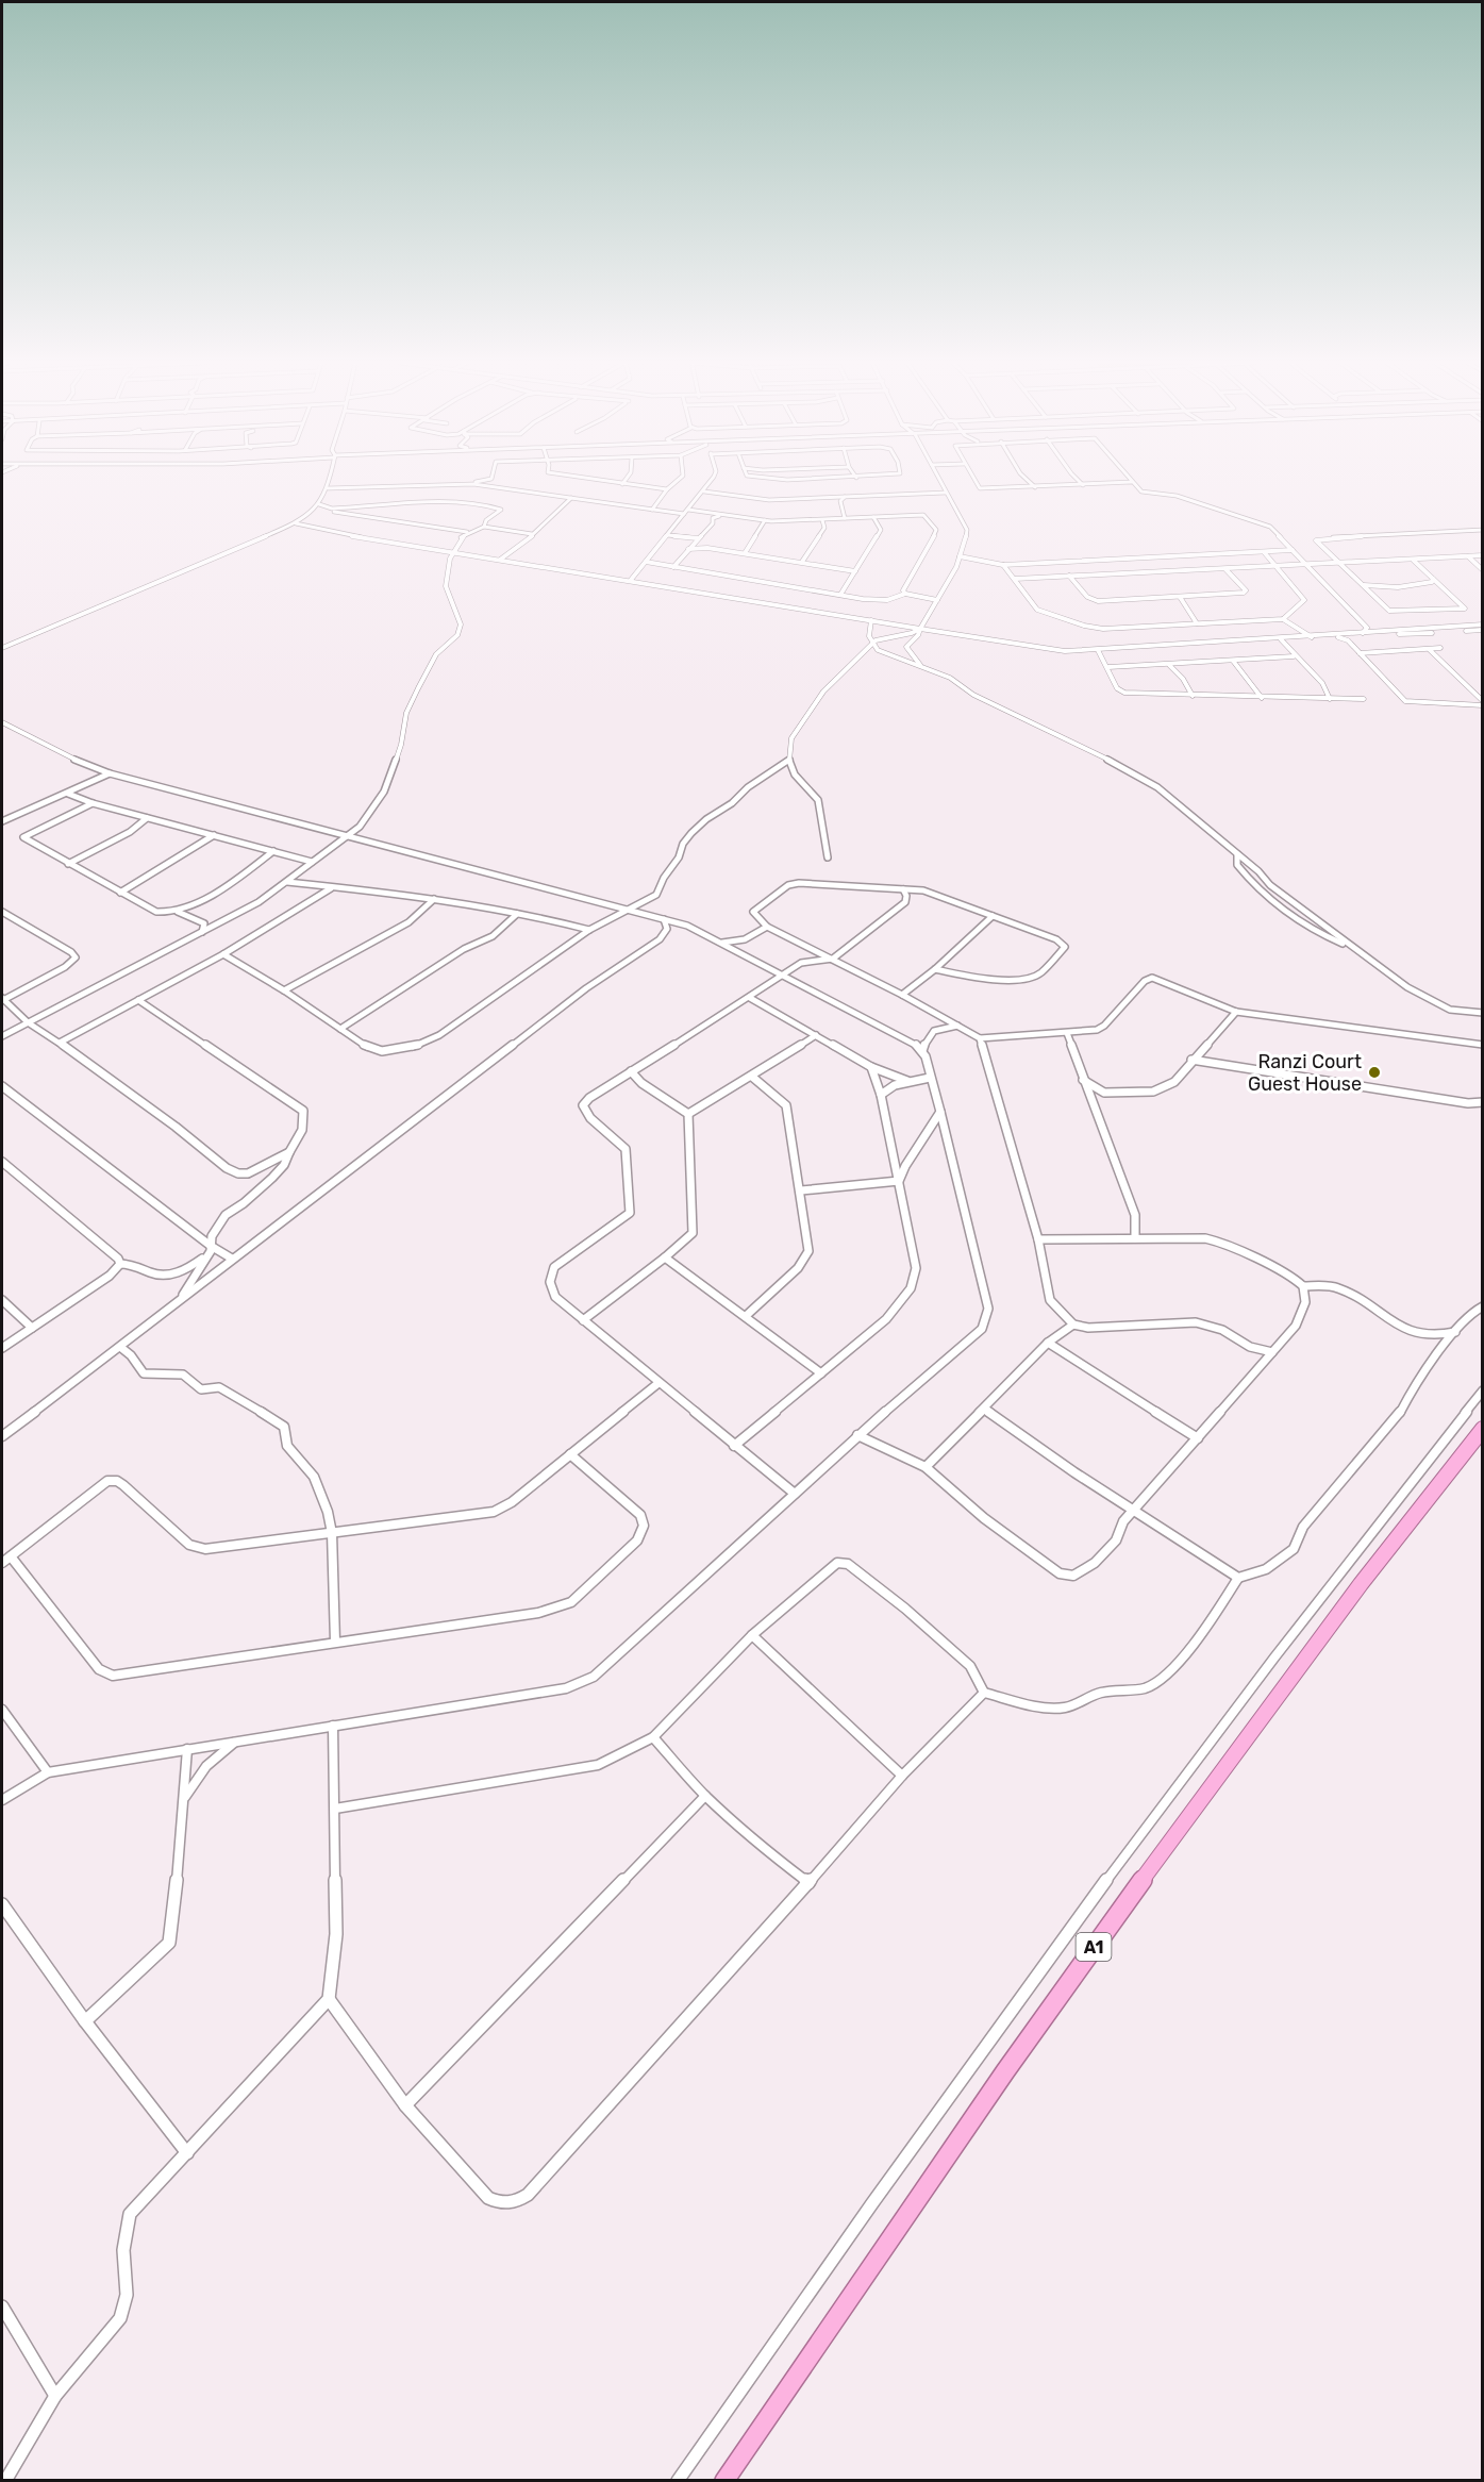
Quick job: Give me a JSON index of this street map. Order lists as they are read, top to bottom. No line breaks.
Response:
{"streets":{"highway":["A1"]},"places":["Ranzi Court Guest House"]}
